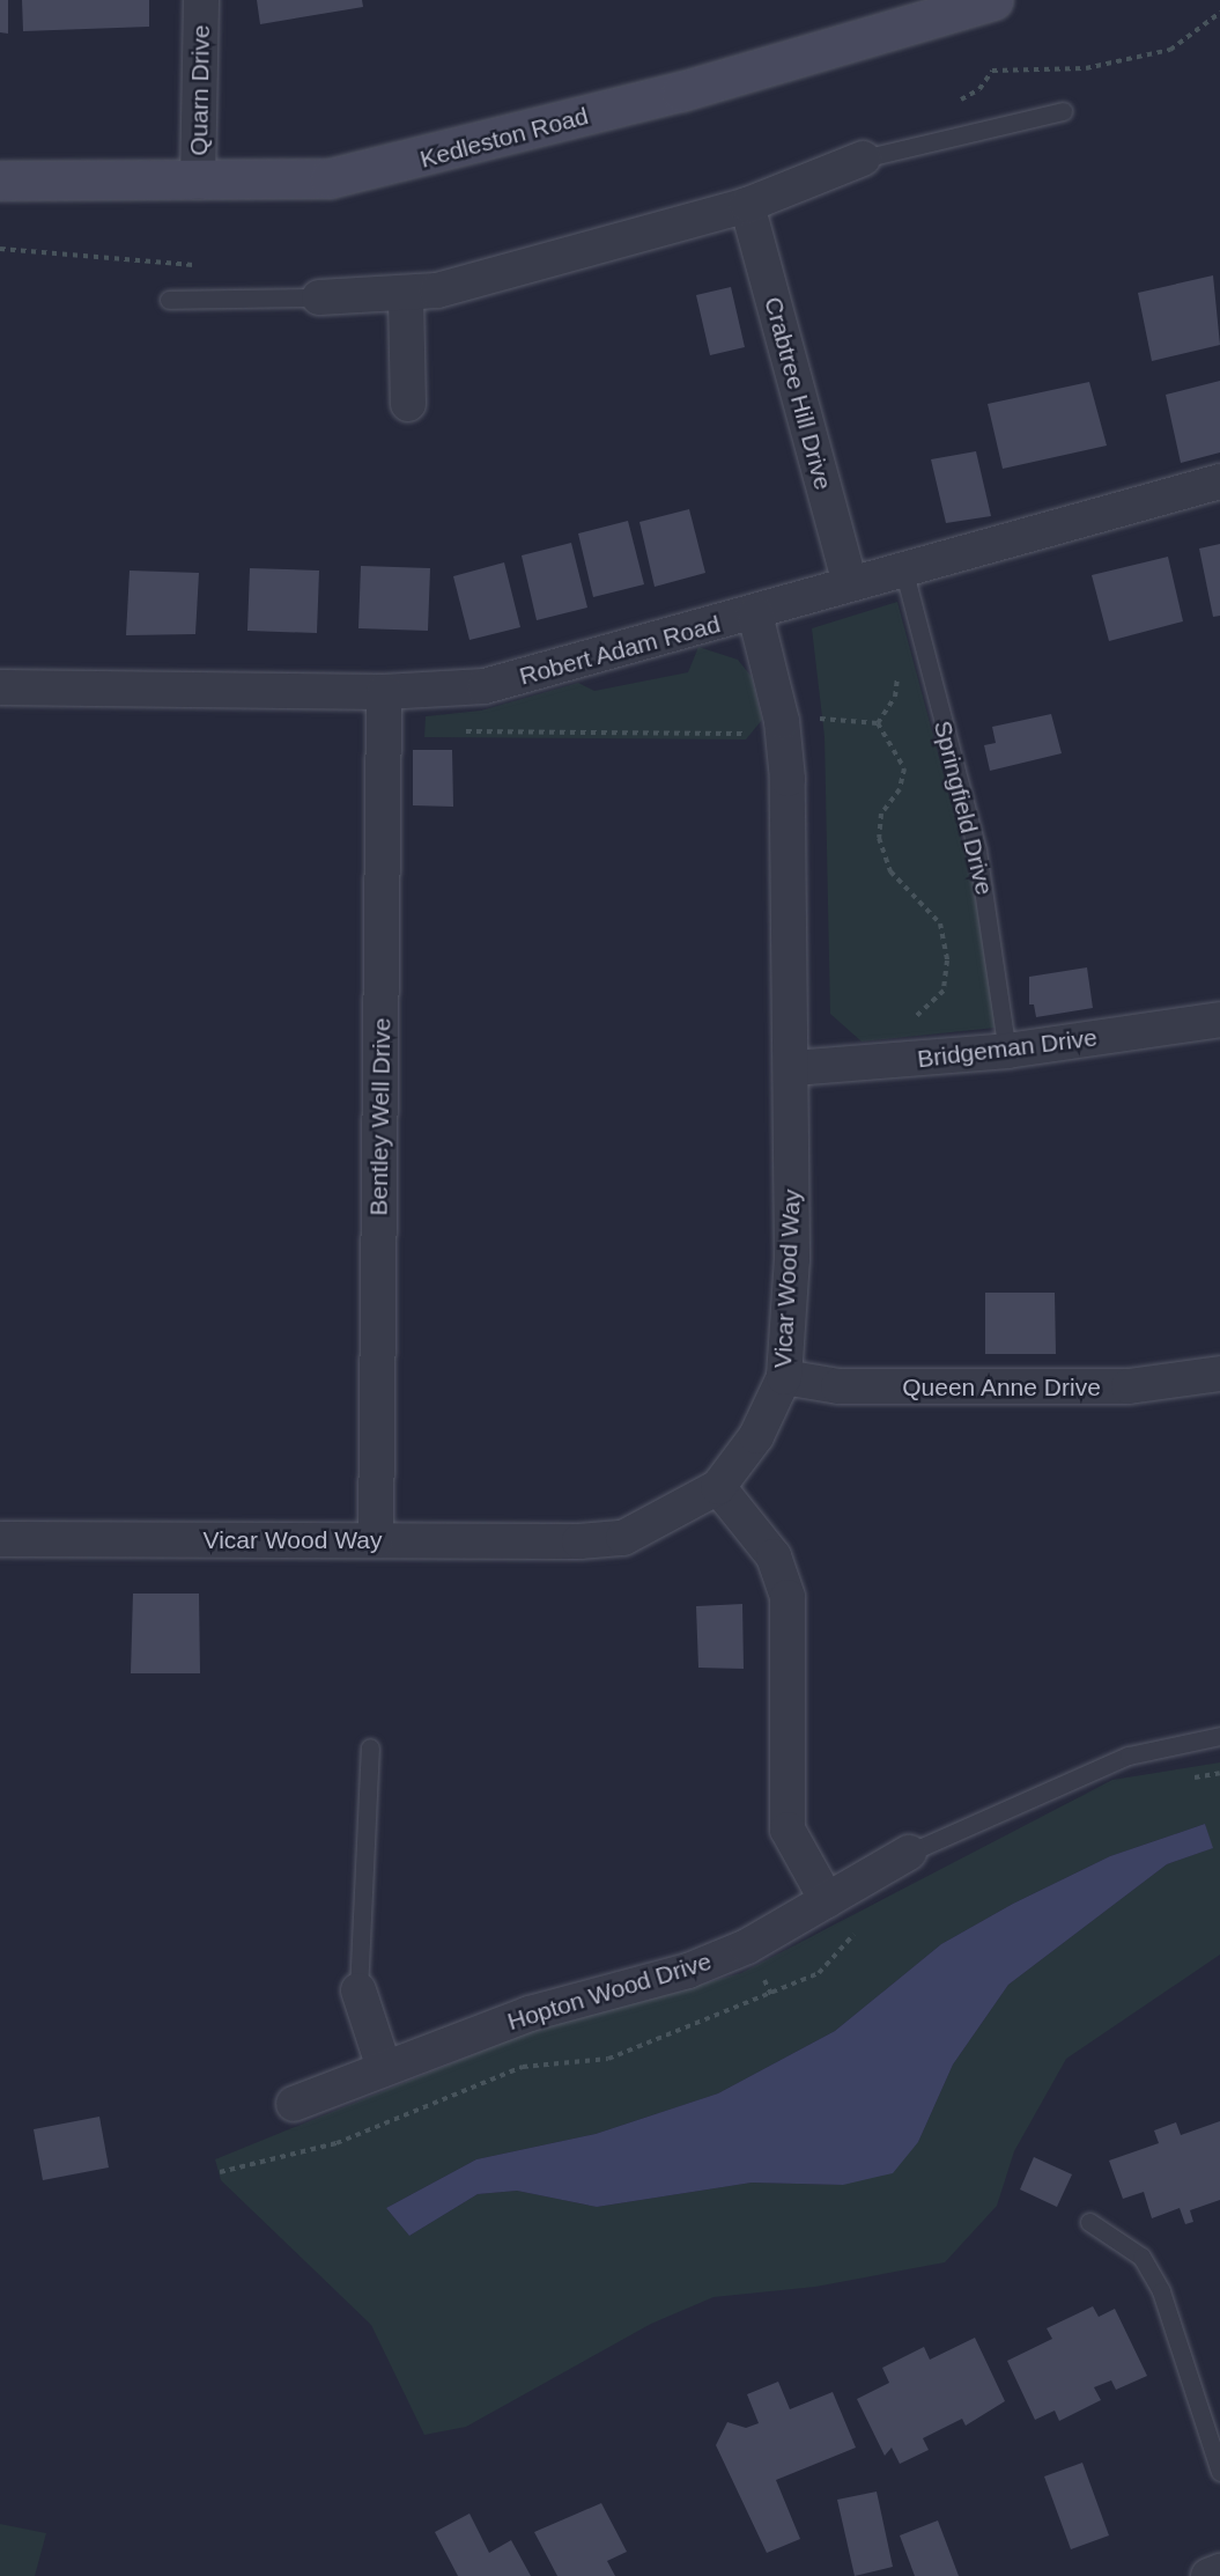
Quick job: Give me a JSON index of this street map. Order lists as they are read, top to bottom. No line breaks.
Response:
{"streets":{"street":["Quarn Drive","Kedleston Road","Crabtree Hill Drive","Robert Adam Road","Bridgeman Drive","Bentley Well Drive","Vicar Wood Way","Queen Anne Drive","Hopton Wood Drive"],"lane":["Springfield Drive"]},"crossings":[["Quarn Drive","Kedleston Road"],["Crabtree Hill Drive","Robert Adam Road"],["Robert Adam Road","Springfield Drive"],["Robert Adam Road","Bentley Well Drive"],["Robert Adam Road","Vicar Wood Way"],["Springfield Drive","Bridgeman Drive"],["Bridgeman Drive","Vicar Wood Way"],["Bentley Well Drive","Vicar Wood Way"],["Vicar Wood Way","Queen Anne Drive"]]}
